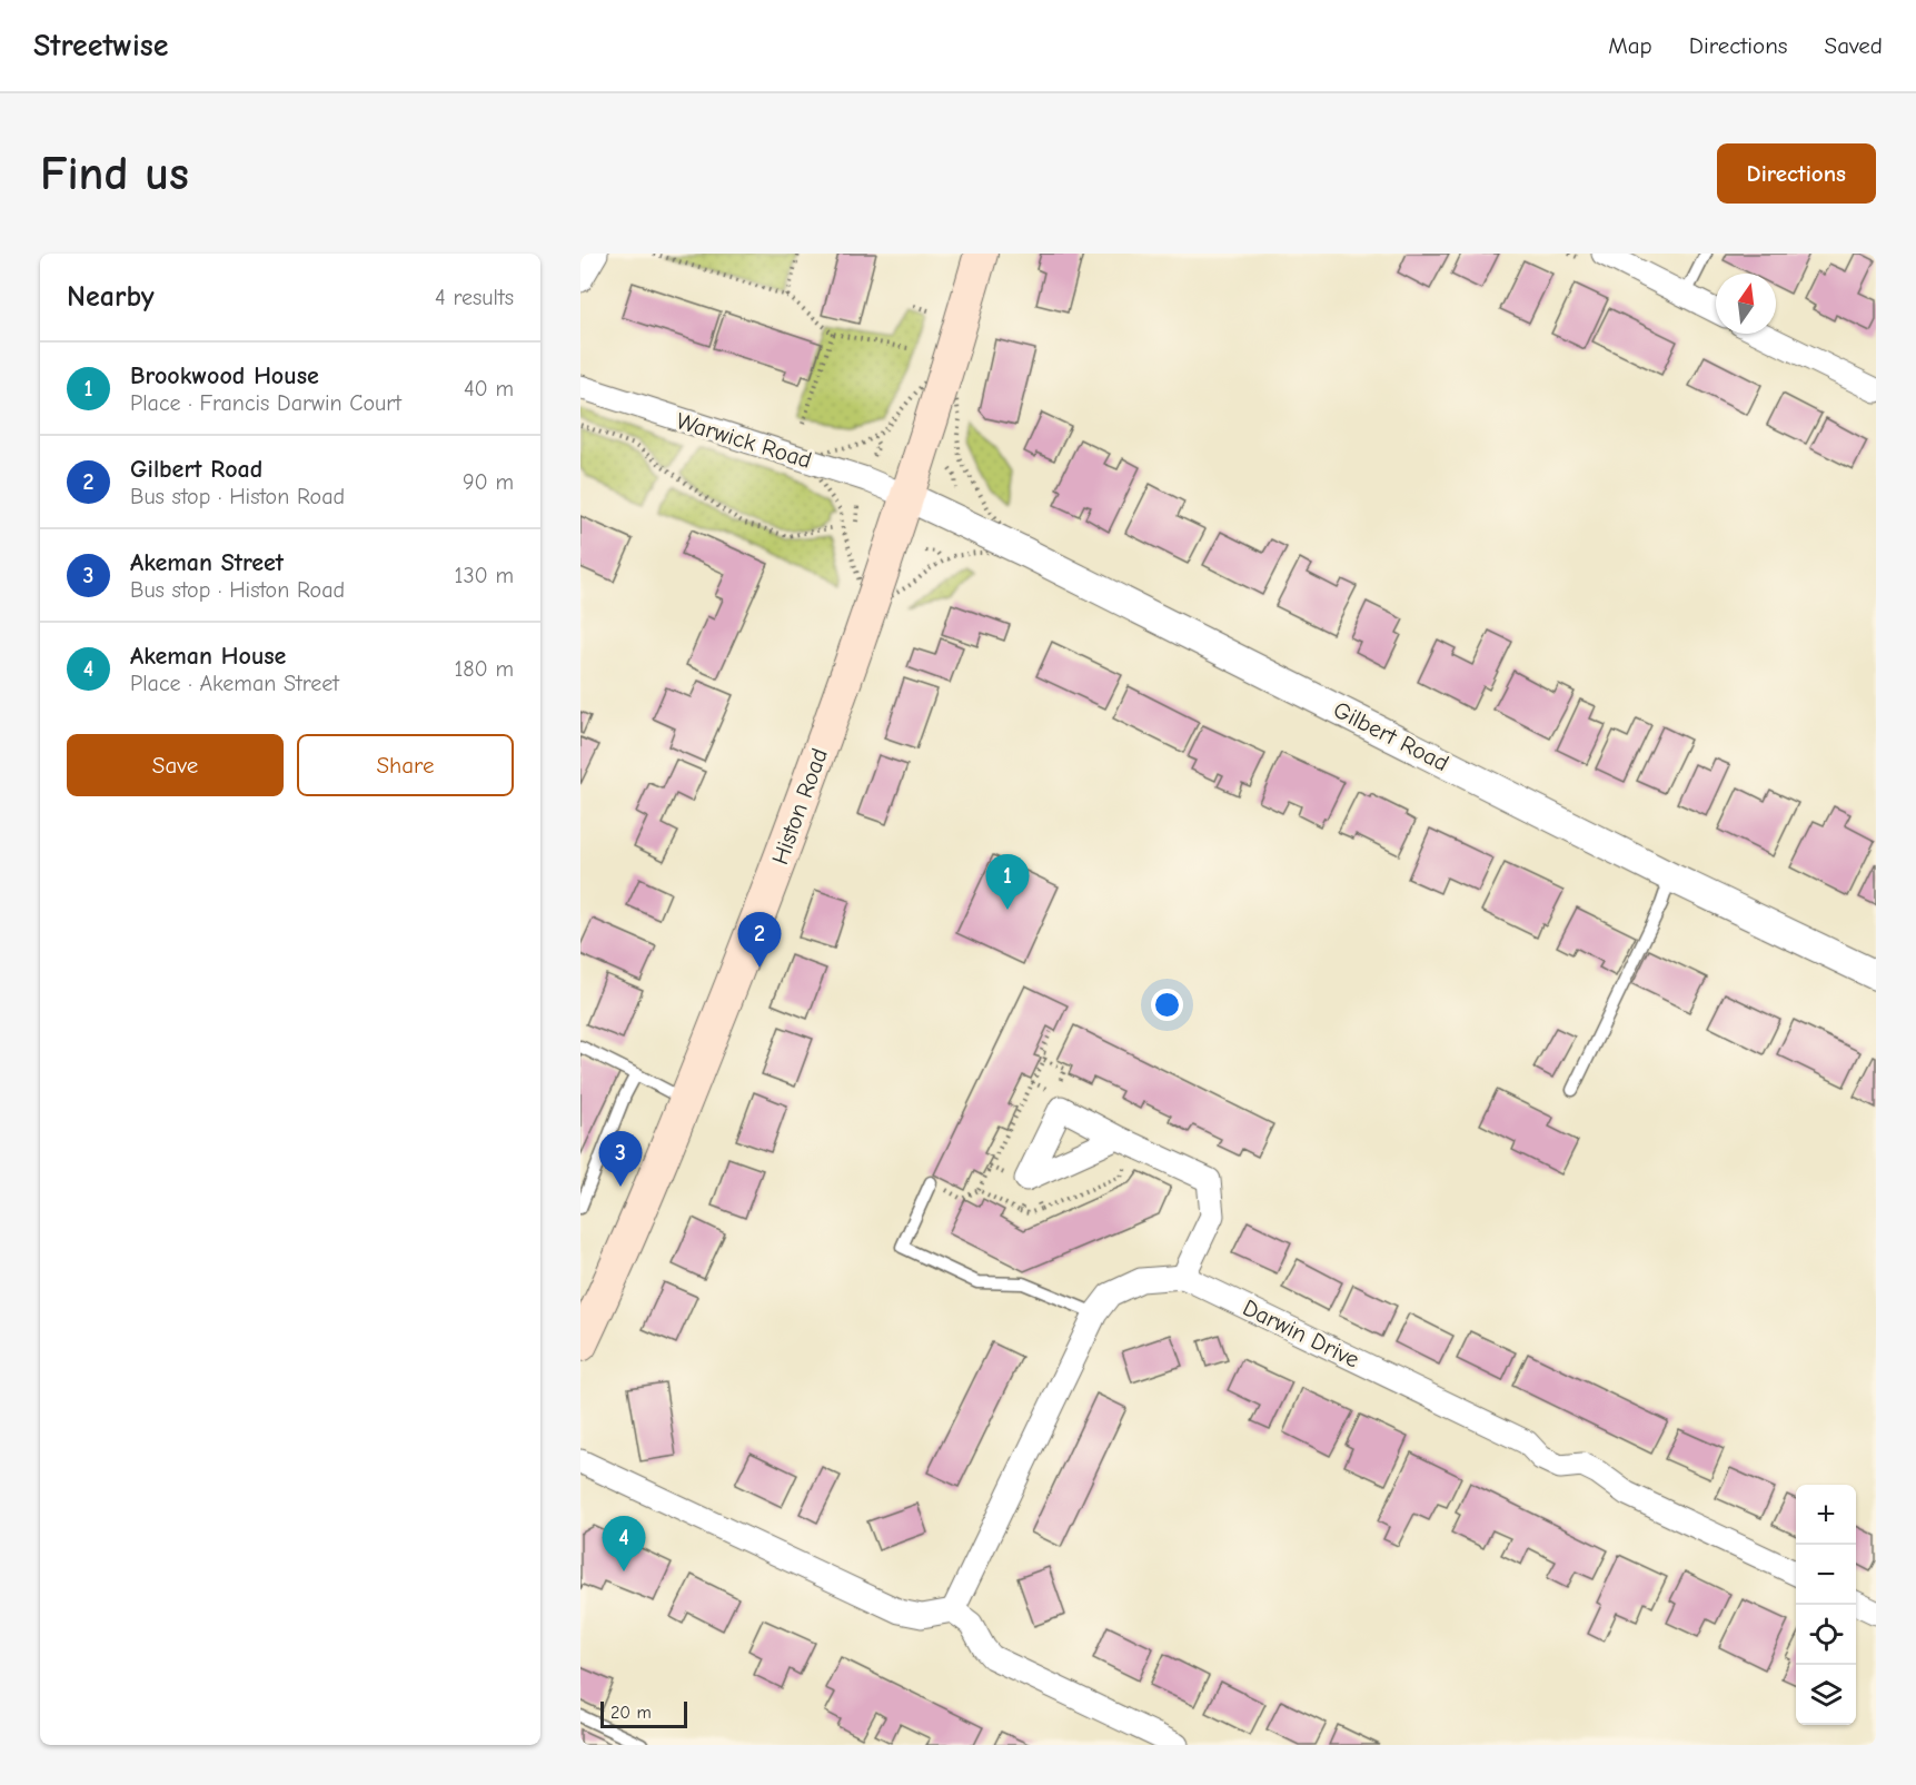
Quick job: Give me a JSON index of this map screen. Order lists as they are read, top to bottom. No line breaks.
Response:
{"streets":{"main road":["Histon Road"],"street":["Warwick Road","Gilbert Road","Darwin Drive"]},"crossings":[["Warwick Road","Gilbert Road"],["Warwick Road","Histon Road"],["Gilbert Road","Histon Road"]],"scale_bar":"20 m","north":"top","page":{"header":"Streetwise","nav":["Map","Directions","Saved"],"buttons":["Directions",["Save","Share"]],"title":"Find us","heading":["Nearby","4 results"],"list":[{"mark":"1","name":"Brookwood House","note":"Place · Francis Darwin Court","value":"40 m"},{"mark":"2","name":"Gilbert Road","note":"Bus stop · Histon Road","value":"90 m"},{"mark":"3","name":"Akeman Street","note":"Bus stop · Histon Road","value":"130 m"},{"mark":"4","name":"Akeman House","note":"Place · Akeman Street","value":"180 m"}],"pins":["1","2","3","4"],"map_buttons":["+","−"],"scale":"20 m"}}
